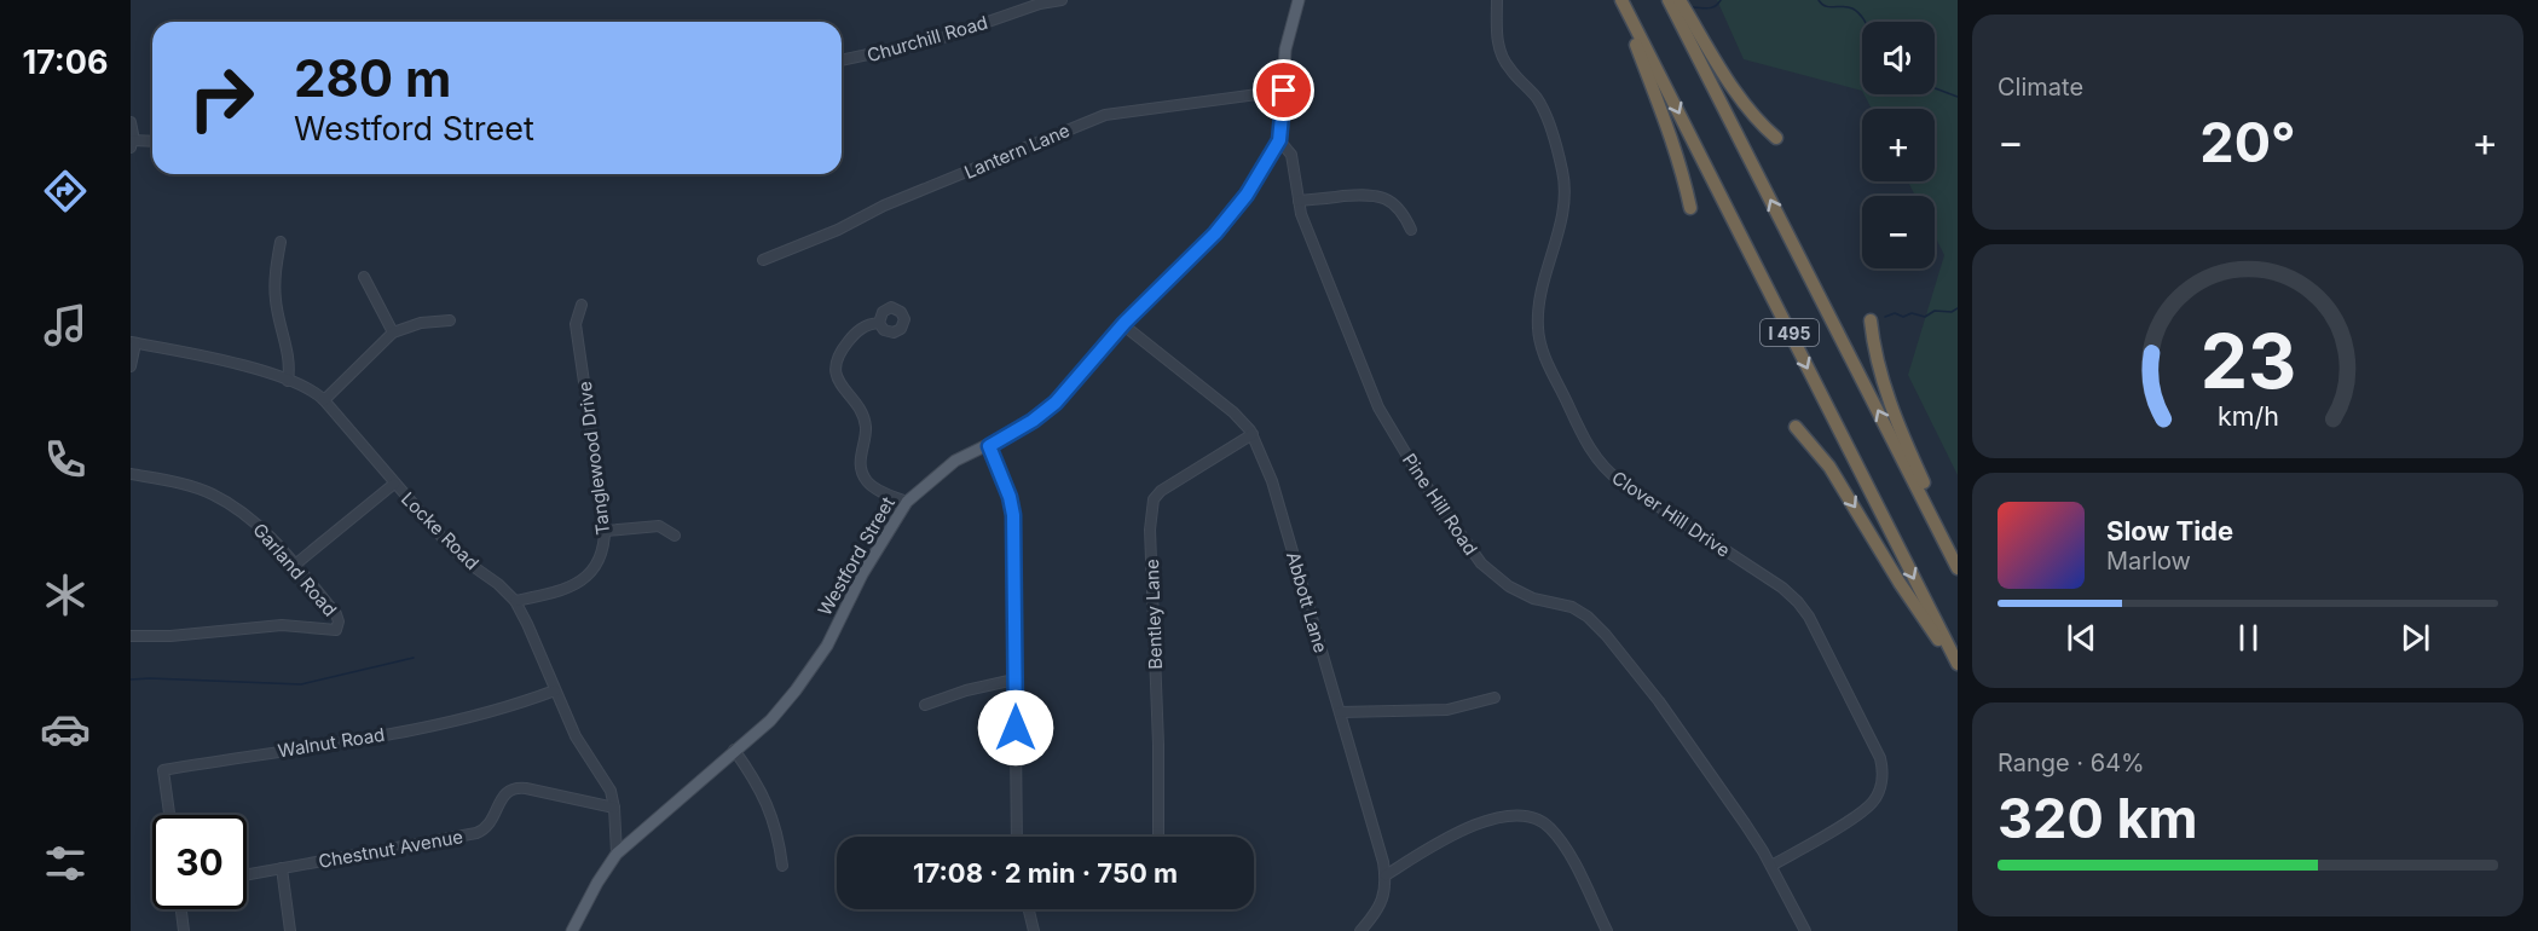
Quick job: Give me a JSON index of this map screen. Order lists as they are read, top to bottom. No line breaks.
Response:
{"streets":{"highway":["I 495"],"main road":["Westford Street"],"street":["Churchill Road","Lantern Lane","Tanglewood Drive","Pine Hill Road","Clover Hill Drive","Locke Road","Garland Road","Abbott Lane","Bentley Lane","Walnut Road","Chestnut Avenue"]},"crossings":[["Lantern Lane","Westford Street"],["Tanglewood Drive","Locke Road"],["Pine Hill Road","Clover Hill Drive"],["Pine Hill Road","Westford Street"],["Locke Road","Westford Street"],["Locke Road","Walnut Road"],["Locke Road","Chestnut Avenue"],["Westford Street","Abbott Lane"],["Abbott Lane","Bentley Lane"]],"page":{"tabs":"17:06","tile":["Climate",["Range · 64%","320 km"]],"map_buttons":["+","−"],"turn":["280 m","Westford Street"],"heat":["−","20°","+"],"song":["Slow Tide","Marlow"],"limit":"30","trip":"17:08 · 2 min · 750 m","gauge":["23","km/h"]}}
